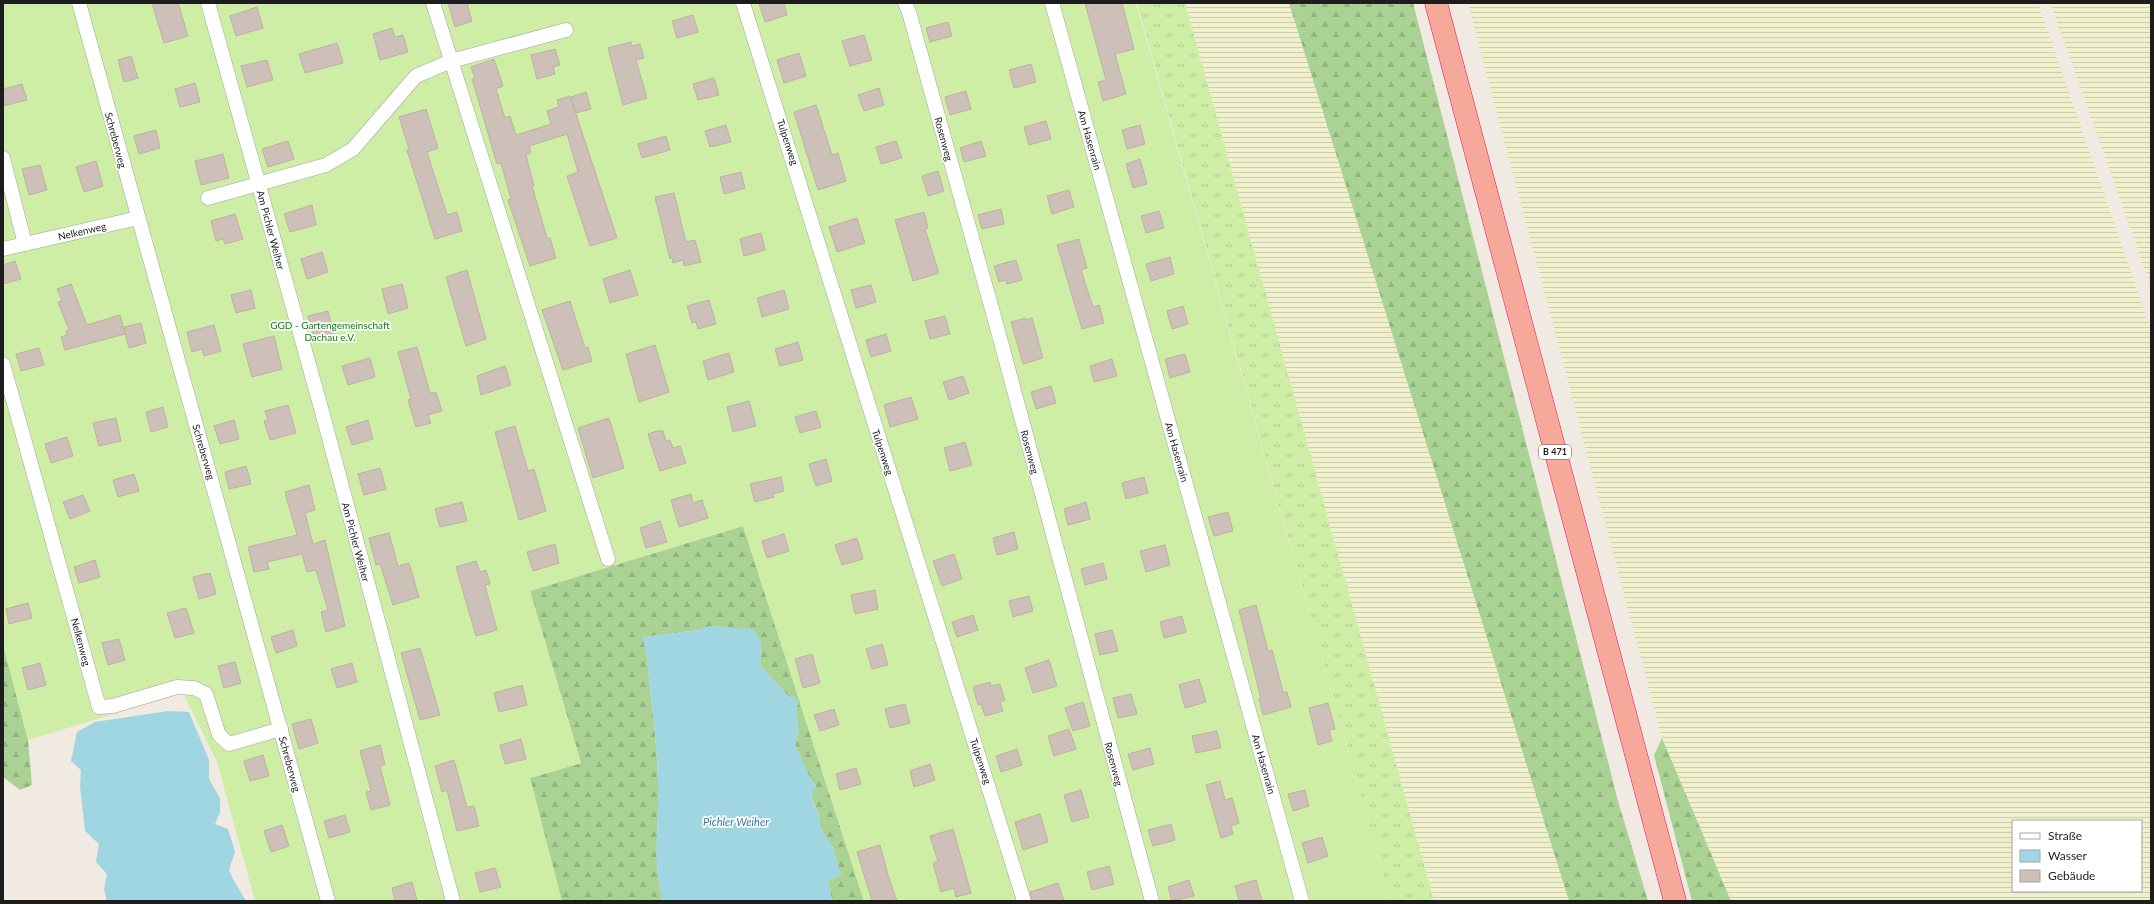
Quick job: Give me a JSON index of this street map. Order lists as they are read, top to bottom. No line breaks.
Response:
{"streets":{"highway":["B 471"],"street":["Rosenweg","Schreberweg","Am Hasenrain","Tulpenweg","Am Pichler Weiher","Nelkenweg"]},"crossings":[["Schreberweg","Nelkenweg"]],"water":["Pichler Weiher"],"parks":["GGD - Gartengemeinschaft Dachau e.V."],"legend":["Straße","Wasser","Gebäude"]}
